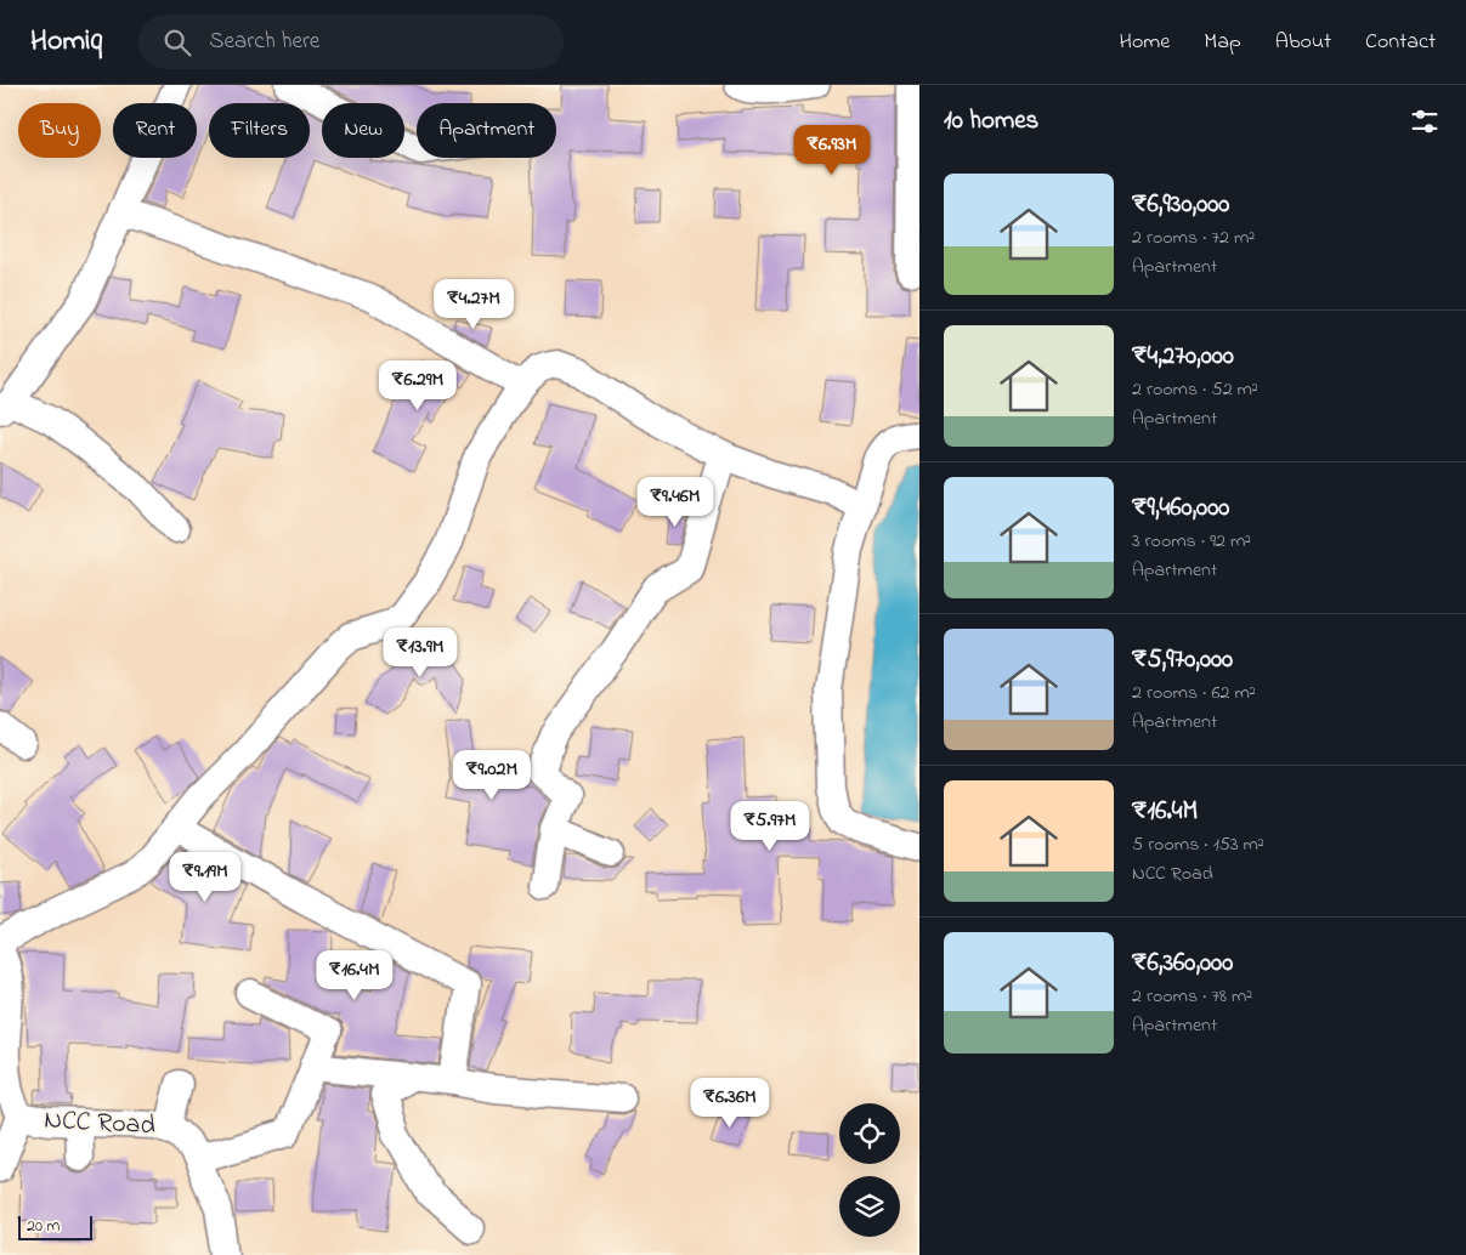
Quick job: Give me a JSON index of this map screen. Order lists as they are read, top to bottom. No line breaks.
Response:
{"streets":{"street":["NCC Road"]},"scale_bar":"20 m","page":{"header":"Homiq","search":"Search here","nav":["Home","Map","About","Contact"],"heading":"10 homes","chip":["Buy","Rent","Filters","New","Apartment"],"price":["₹6.93M","₹4.27M","₹6.29M","₹9.46M","₹13.9M","₹9.02M","₹5.97M","₹9.19M","₹16.4M","₹6.36M"],"list":[{"name":"₹6,930,000","note":"2 rooms · 72 m² · Apartment"},{"name":"₹4,270,000","note":"2 rooms · 52 m² · Apartment"},{"name":"₹9,460,000","note":"3 rooms · 92 m² · Apartment"},{"name":"₹5,970,000","note":"2 rooms · 62 m² · Apartment"},{"name":"₹16.4M","note":"5 rooms · 153 m² · NCC Road"},{"name":"₹6,360,000","note":"2 rooms · 78 m² · Apartment"}],"scale":"20 m"}}
